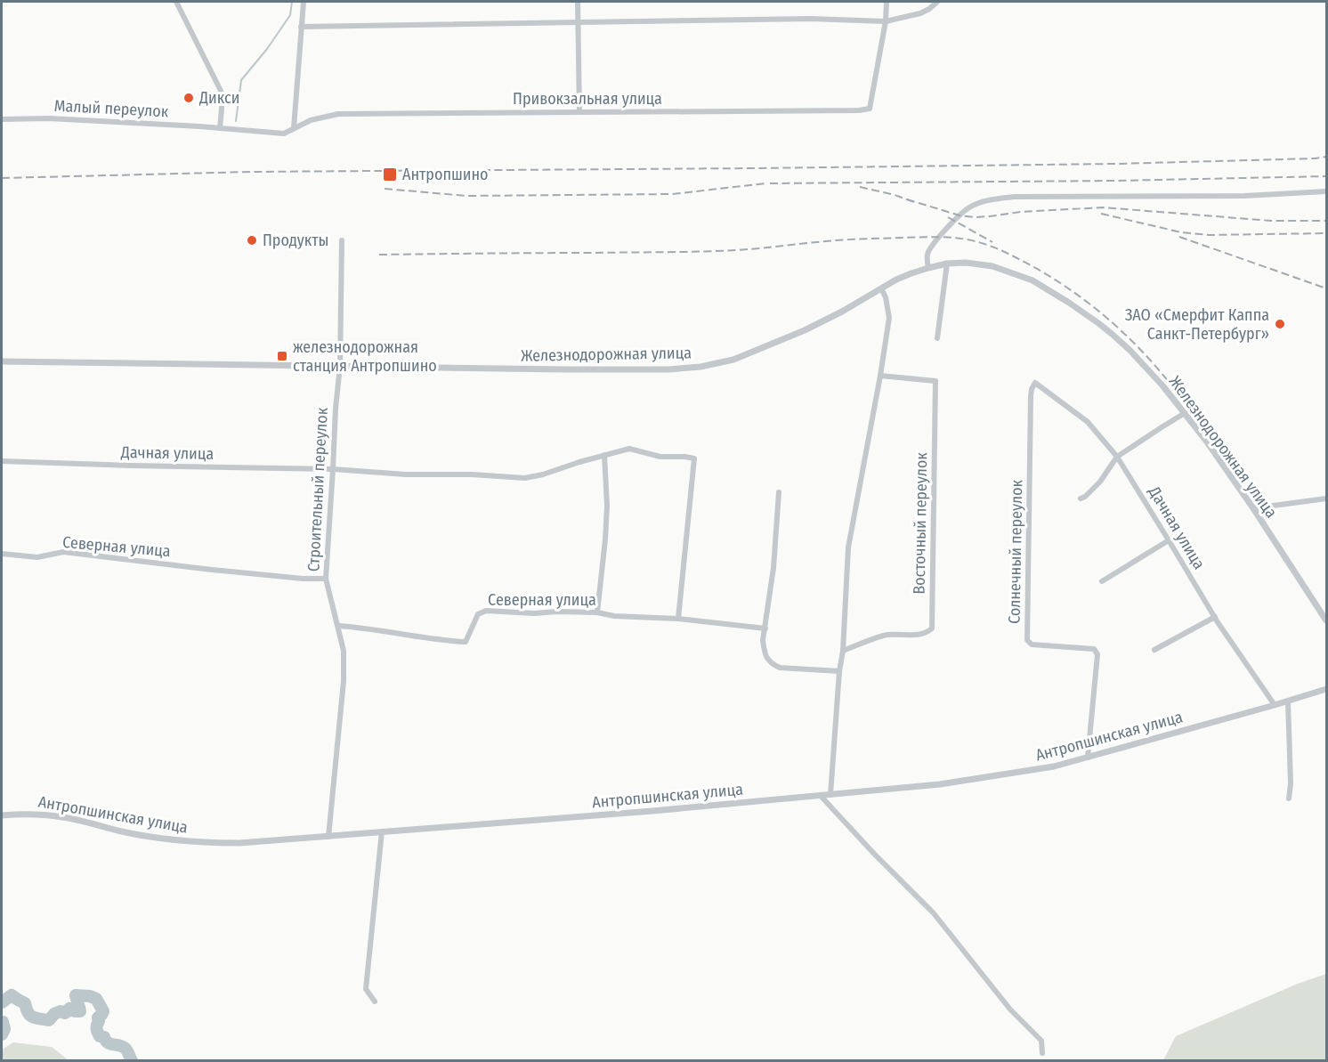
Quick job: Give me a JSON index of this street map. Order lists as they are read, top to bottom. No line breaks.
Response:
{"streets":{"street":["Привокзальная улица","Малый переулок","Железнодорожная улица","Дачная улица","Строительный переулок","Восточный переулок","Северная улица","Солнечный переулок","Антропшинская улица"]},"crossings":[["Привокзальная улица","Малый переулок"],["Железнодорожная улица","Строительный переулок"],["Дачная улица","Строительный переулок"],["Дачная улица","Солнечный переулок"],["Дачная улица","Антропшинская улица"],["Строительный переулок","Северная улица"],["Строительный переулок","Антропшинская улица"],["Солнечный переулок","Антропшинская улица"]],"places":{"other":["Дикси","Продукты","ЗАО «Смерфит Каппа Санкт-Петербург»"],"transit":["Антропшино","железнодорожная станция Антропшино"]}}
